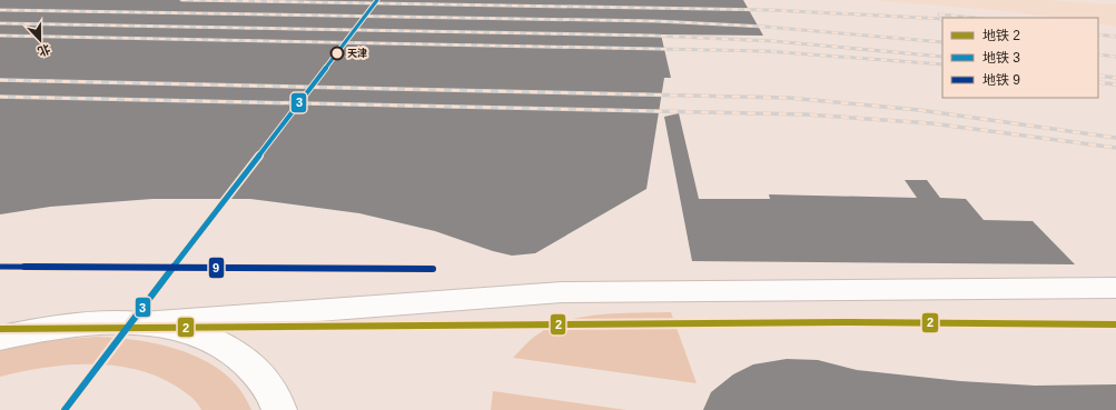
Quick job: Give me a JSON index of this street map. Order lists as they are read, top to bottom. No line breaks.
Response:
{"places":["天津"],"lines":["metro line 3","metro line 9","metro line 2"],"legend":["地铁 2","地铁 3","地铁 9"],"north":"bottom"}
